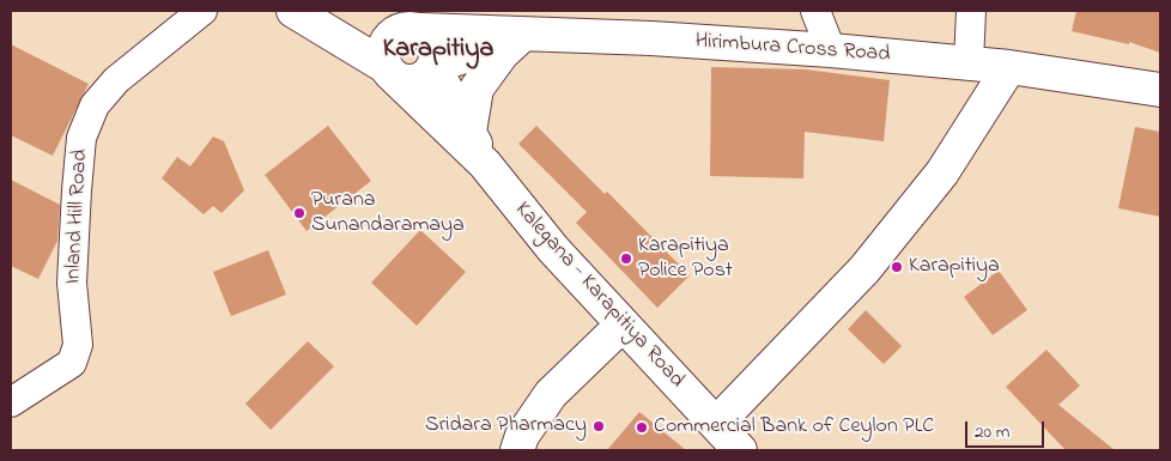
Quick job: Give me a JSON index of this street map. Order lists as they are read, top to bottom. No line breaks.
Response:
{"streets":{"main road":["Hirimbura Cross Road","Kalegana - Karapitiya Road"],"street":["Inland Hill Road"]},"crossings":[["Hirimbura Cross Road","Kalegana - Karapitiya Road"]],"districts":["Karapitiya"],"places":["Purana Sunandaramaya","Karapitiya Police Post","Karapitiya","Sridara Pharmacy","Commercial Bank of Ceylon PLC"],"scale_bar":"20 m"}
